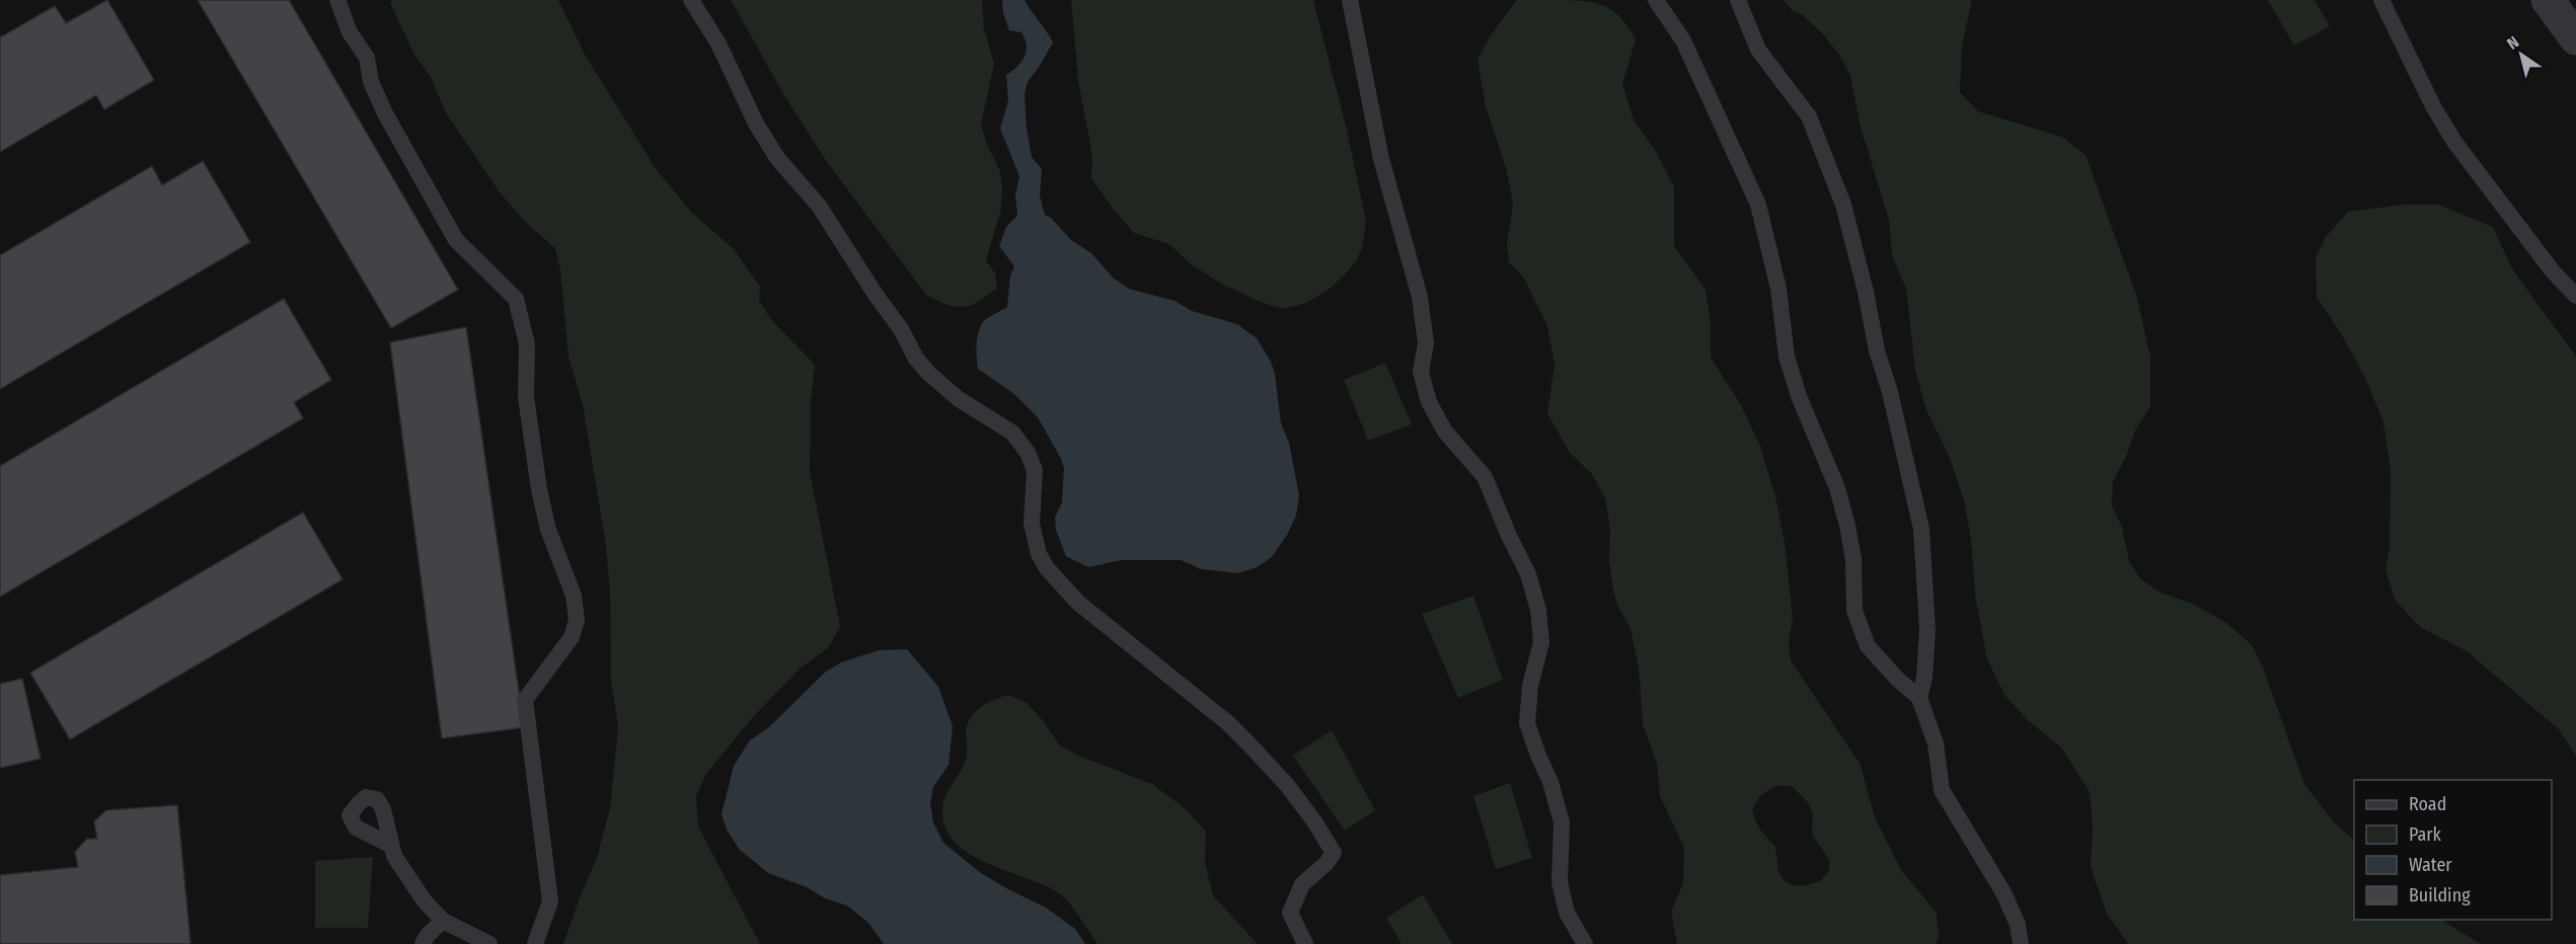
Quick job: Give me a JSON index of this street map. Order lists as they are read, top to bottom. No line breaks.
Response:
{"legend":["Road","Park","Water","Building"],"north":"top left"}
